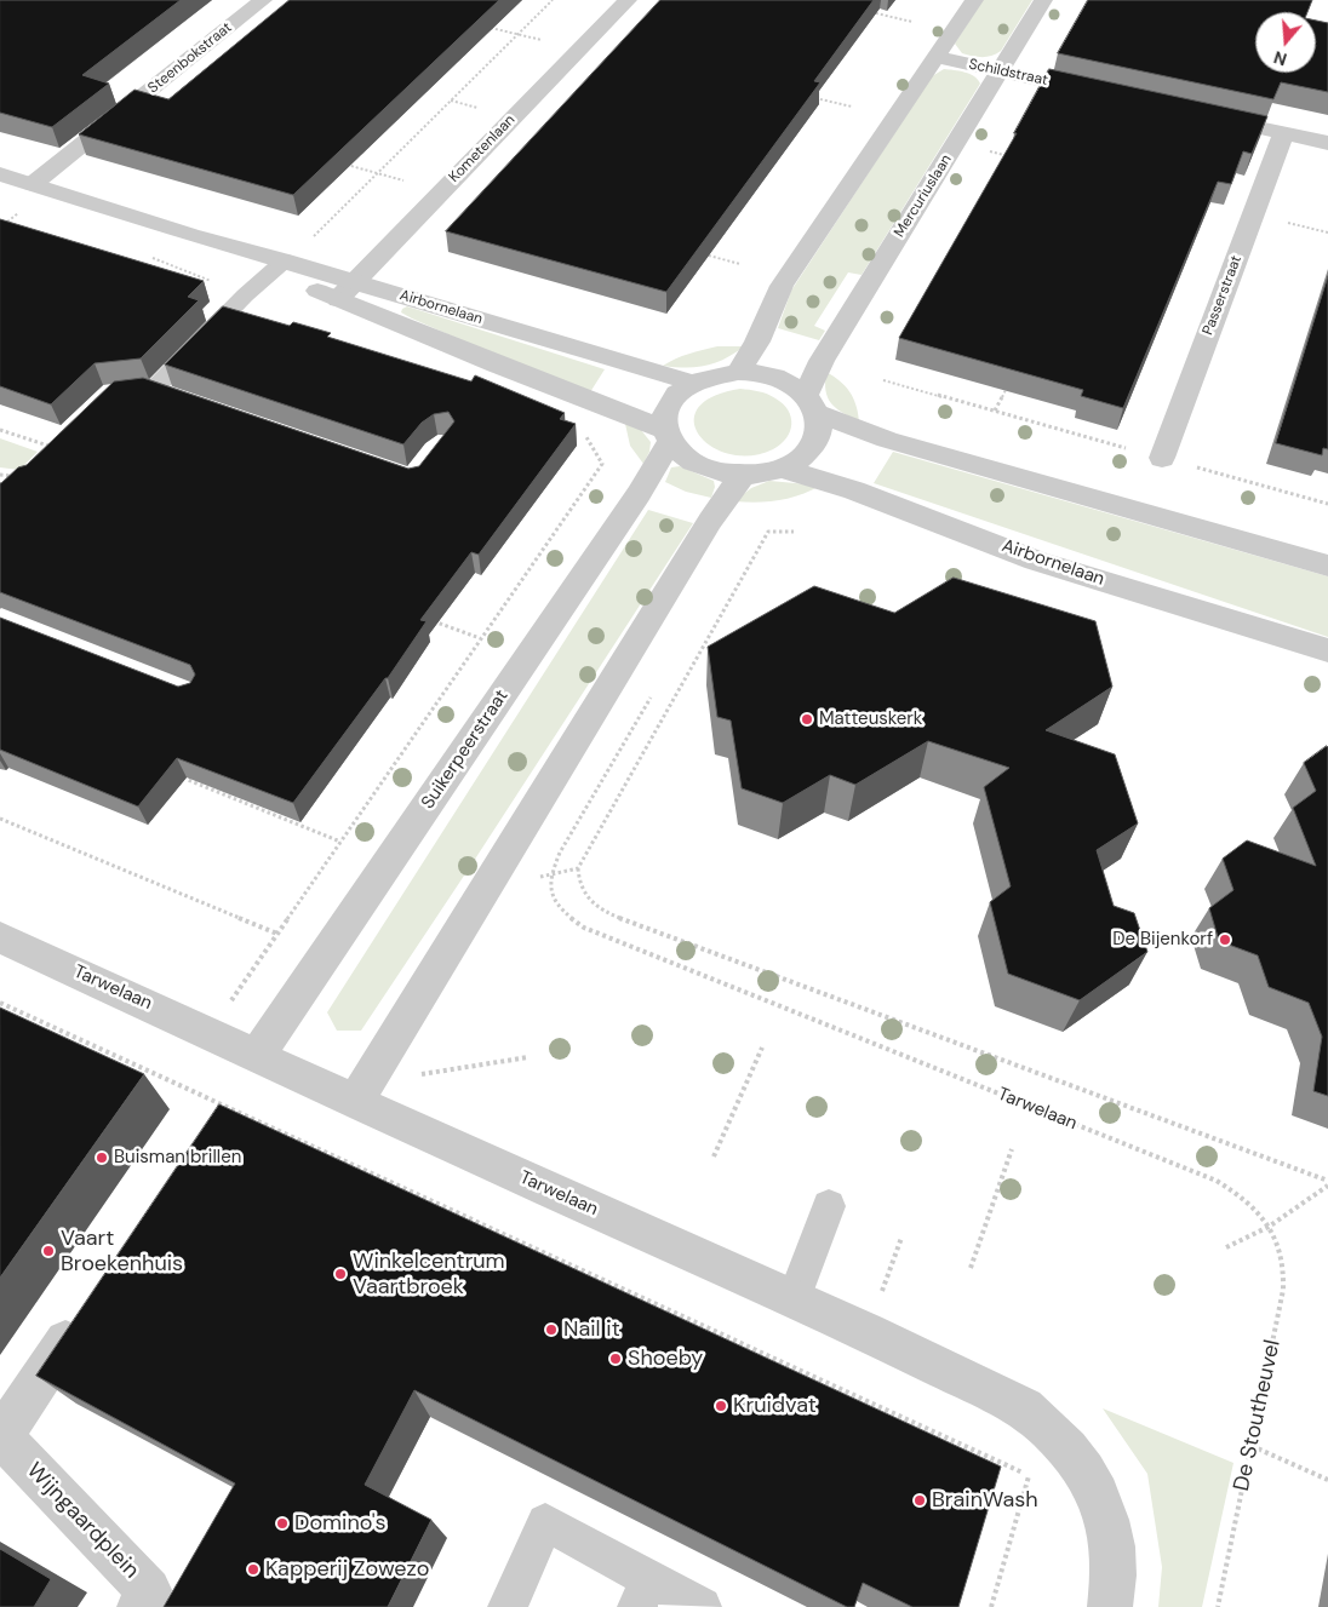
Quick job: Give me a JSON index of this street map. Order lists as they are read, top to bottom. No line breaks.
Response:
{"streets":{"street":["Steenbokstraat","Schildstraat","Kometenlaan","Mercuriuslaan","Passerstraat","Airbornelaan","Suikerpeerstraat","Tarwelaan","Wijngaardplein"],"path":["De Stoutheuvel"]},"crossings":[["Steenbokstraat","Airbornelaan"],["Schildstraat","Mercuriuslaan"],["Kometenlaan","Airbornelaan"],["Mercuriuslaan","Airbornelaan"],["Mercuriuslaan","Suikerpeerstraat"],["Airbornelaan","Suikerpeerstraat"],["Suikerpeerstraat","Tarwelaan"],["Tarwelaan","De Stoutheuvel"]],"places":["Matteuskerk","De Bijenkorf","Buisman brillen","Vaart Broekenhuis","Winkelcentrum Vaartbroek","Nail it","Shoeby","Kruidvat","BrainWash","Domino's","Kapperij Zowezo"],"north":"bottom"}
